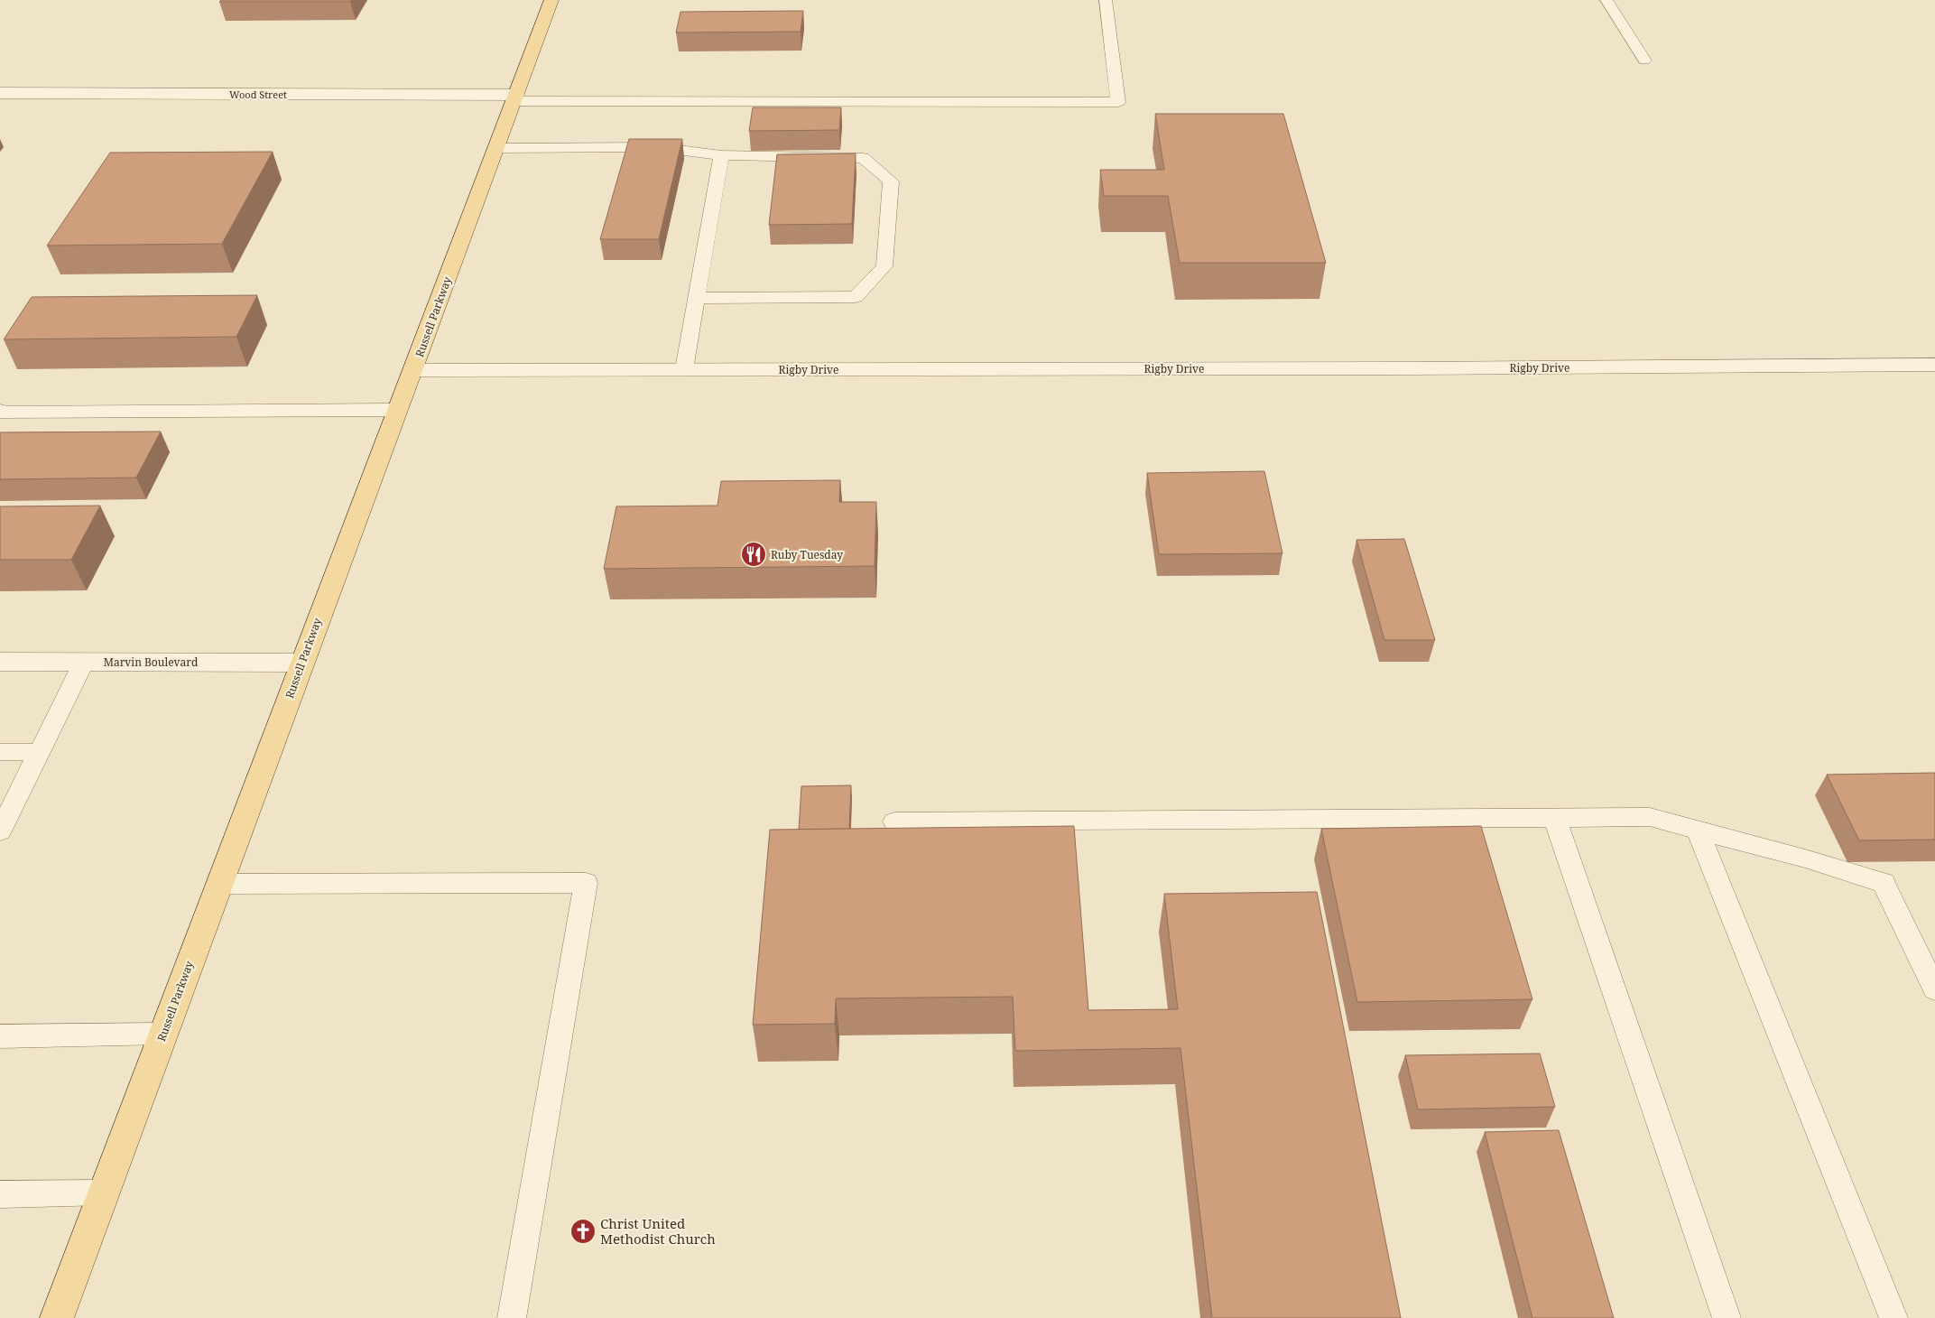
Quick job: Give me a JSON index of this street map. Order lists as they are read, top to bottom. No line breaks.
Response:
{"streets":{"main road":["Russell Parkway"],"street":["Wood Street","Rigby Drive","Marvin Boulevard"]},"crossings":[["Wood Street","Russell Parkway"],["Russell Parkway","Rigby Drive"],["Russell Parkway","Marvin Boulevard"]],"places":{"restaurant":["Ruby Tuesday"],"church":["Christ United Methodist Church"]}}
